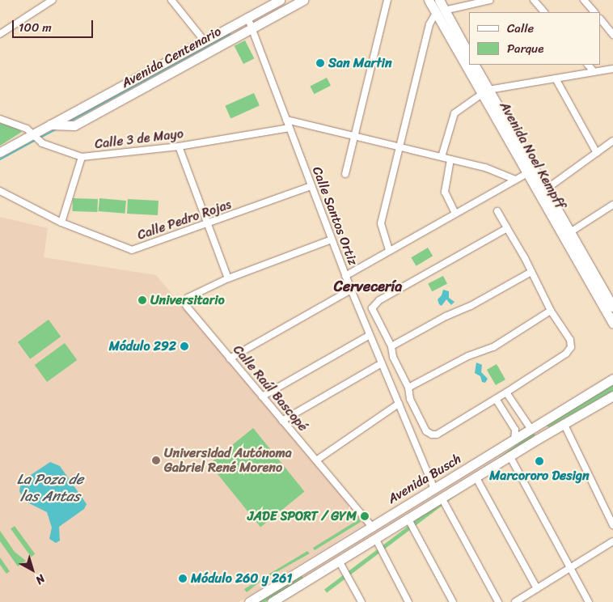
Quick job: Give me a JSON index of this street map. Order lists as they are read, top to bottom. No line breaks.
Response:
{"streets":{"main road":["Avenida Centenario","Avenida Noel Kempff","Avenida Busch"],"street":["Calle 3 de Mayo","Calle Santos Ortiz","Calle Pedro Rojas","Calle Raúl Bascopé"]},"crossings":[["Avenida Centenario","Calle 3 de Mayo"],["Avenida Centenario","Calle Santos Ortiz"],["Calle 3 de Mayo","Calle Santos Ortiz"],["Calle Santos Ortiz","Calle Pedro Rojas"],["Calle Santos Ortiz","Avenida Busch"],["Calle Raúl Bascopé","Avenida Busch"]],"districts":["Cervecería"],"water":["La Poza de las Antas"],"places":["San Martin","Universitario","Módulo 292","Universidad Autónoma Gabriel René Moreno","Marcororo Design","JADE SPORT / GYM","Módulo 260 y 261"],"legend":["Calle","Parque"],"scale_bar":"100 m","north":"bottom right"}
